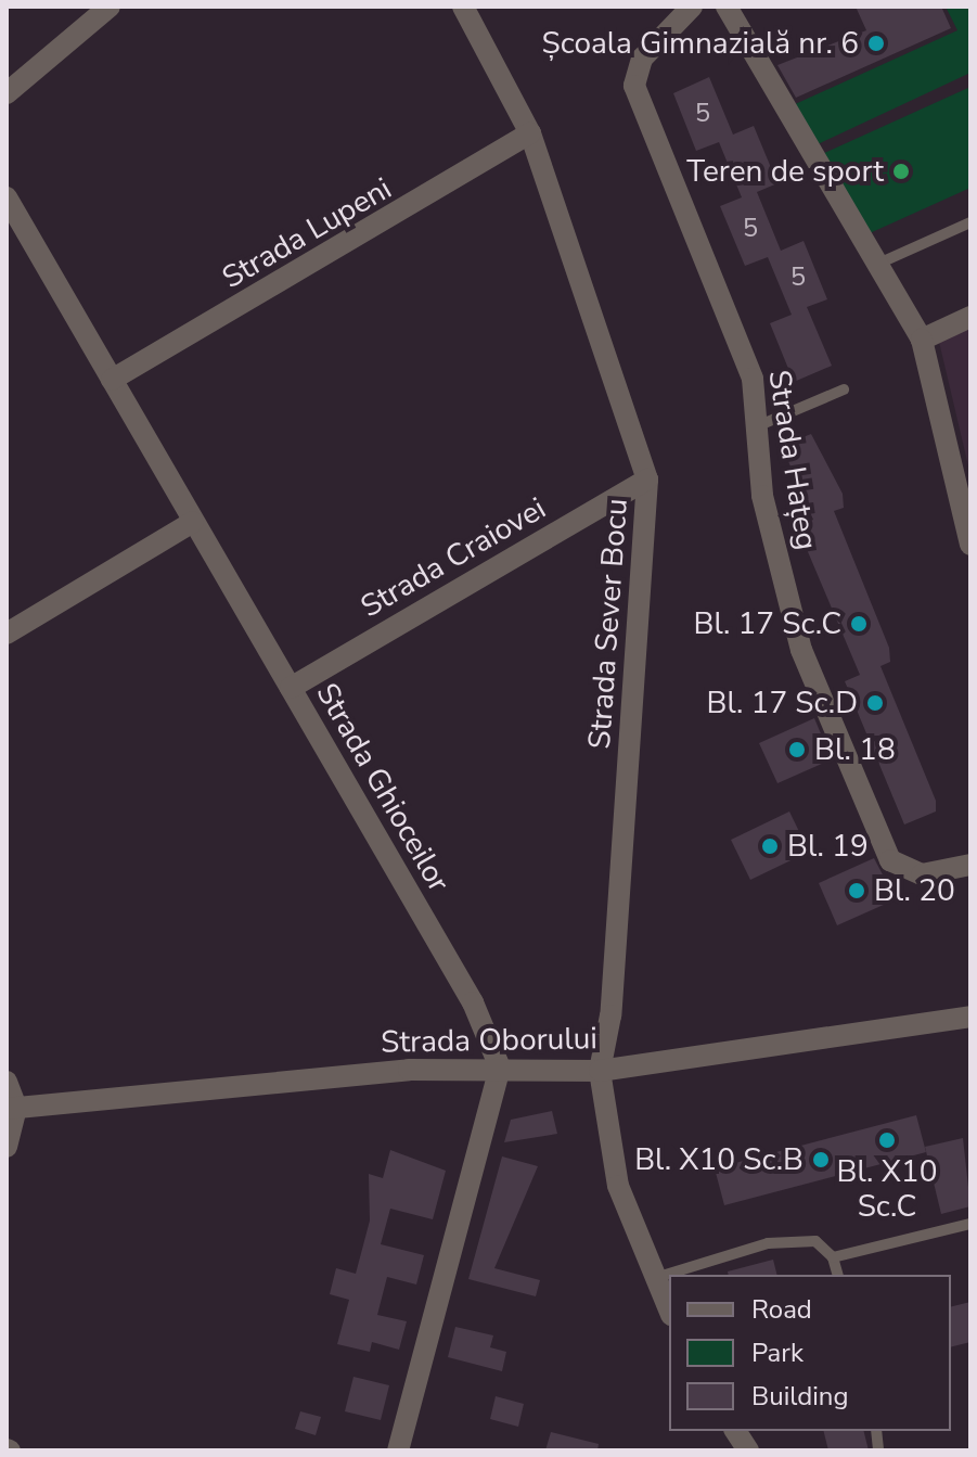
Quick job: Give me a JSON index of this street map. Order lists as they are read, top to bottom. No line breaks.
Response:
{"streets":{"street":["Strada Lupeni","Strada Hațeg","Strada Craiovei","Strada Sever Bocu","Strada Ghioceilor","Strada Oborului"]},"crossings":[["Strada Lupeni","Strada Sever Bocu"],["Strada Lupeni","Strada Ghioceilor"],["Strada Craiovei","Strada Sever Bocu"],["Strada Craiovei","Strada Ghioceilor"],["Strada Sever Bocu","Strada Oborului"],["Strada Ghioceilor","Strada Oborului"]],"places":["Școala Gimnazială nr. 6","Teren de sport","Bl. 17 Sc.C","Bl. 17 Sc.D","Bl. 18","Bl. 19","Bl. 20","Bl. X10 Sc.C","Bl. X10 Sc.B"],"house_numbers":["5","5","5"],"legend":["Road","Park","Building"]}
